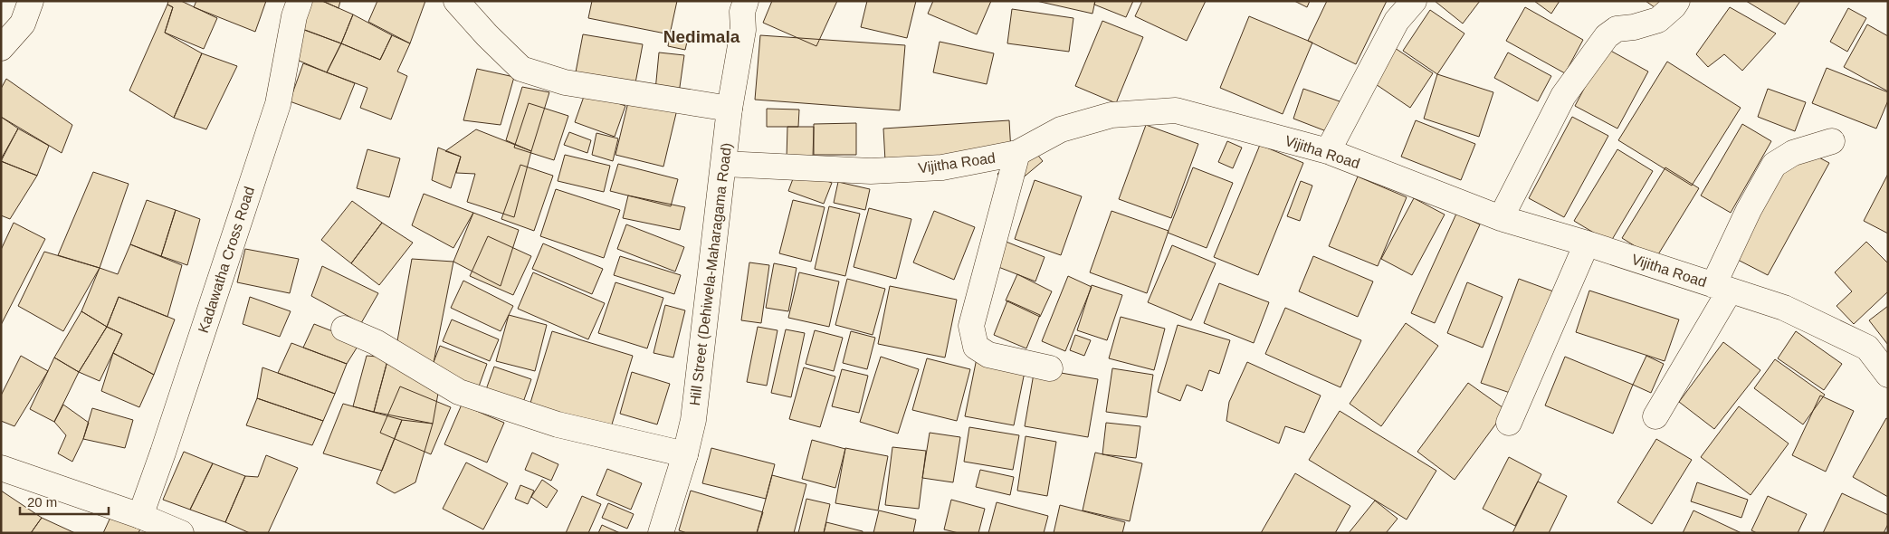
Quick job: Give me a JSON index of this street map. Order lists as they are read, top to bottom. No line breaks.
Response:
{"streets":{"street":["Vijitha Road","Kadawatha Cross Road","Hill Street (Dehiwela-Maharagama Road)"]},"crossings":[["Vijitha Road","Hill Street (Dehiwela-Maharagama Road)"]],"districts":["Nedimala"],"scale_bar":"20 m"}
